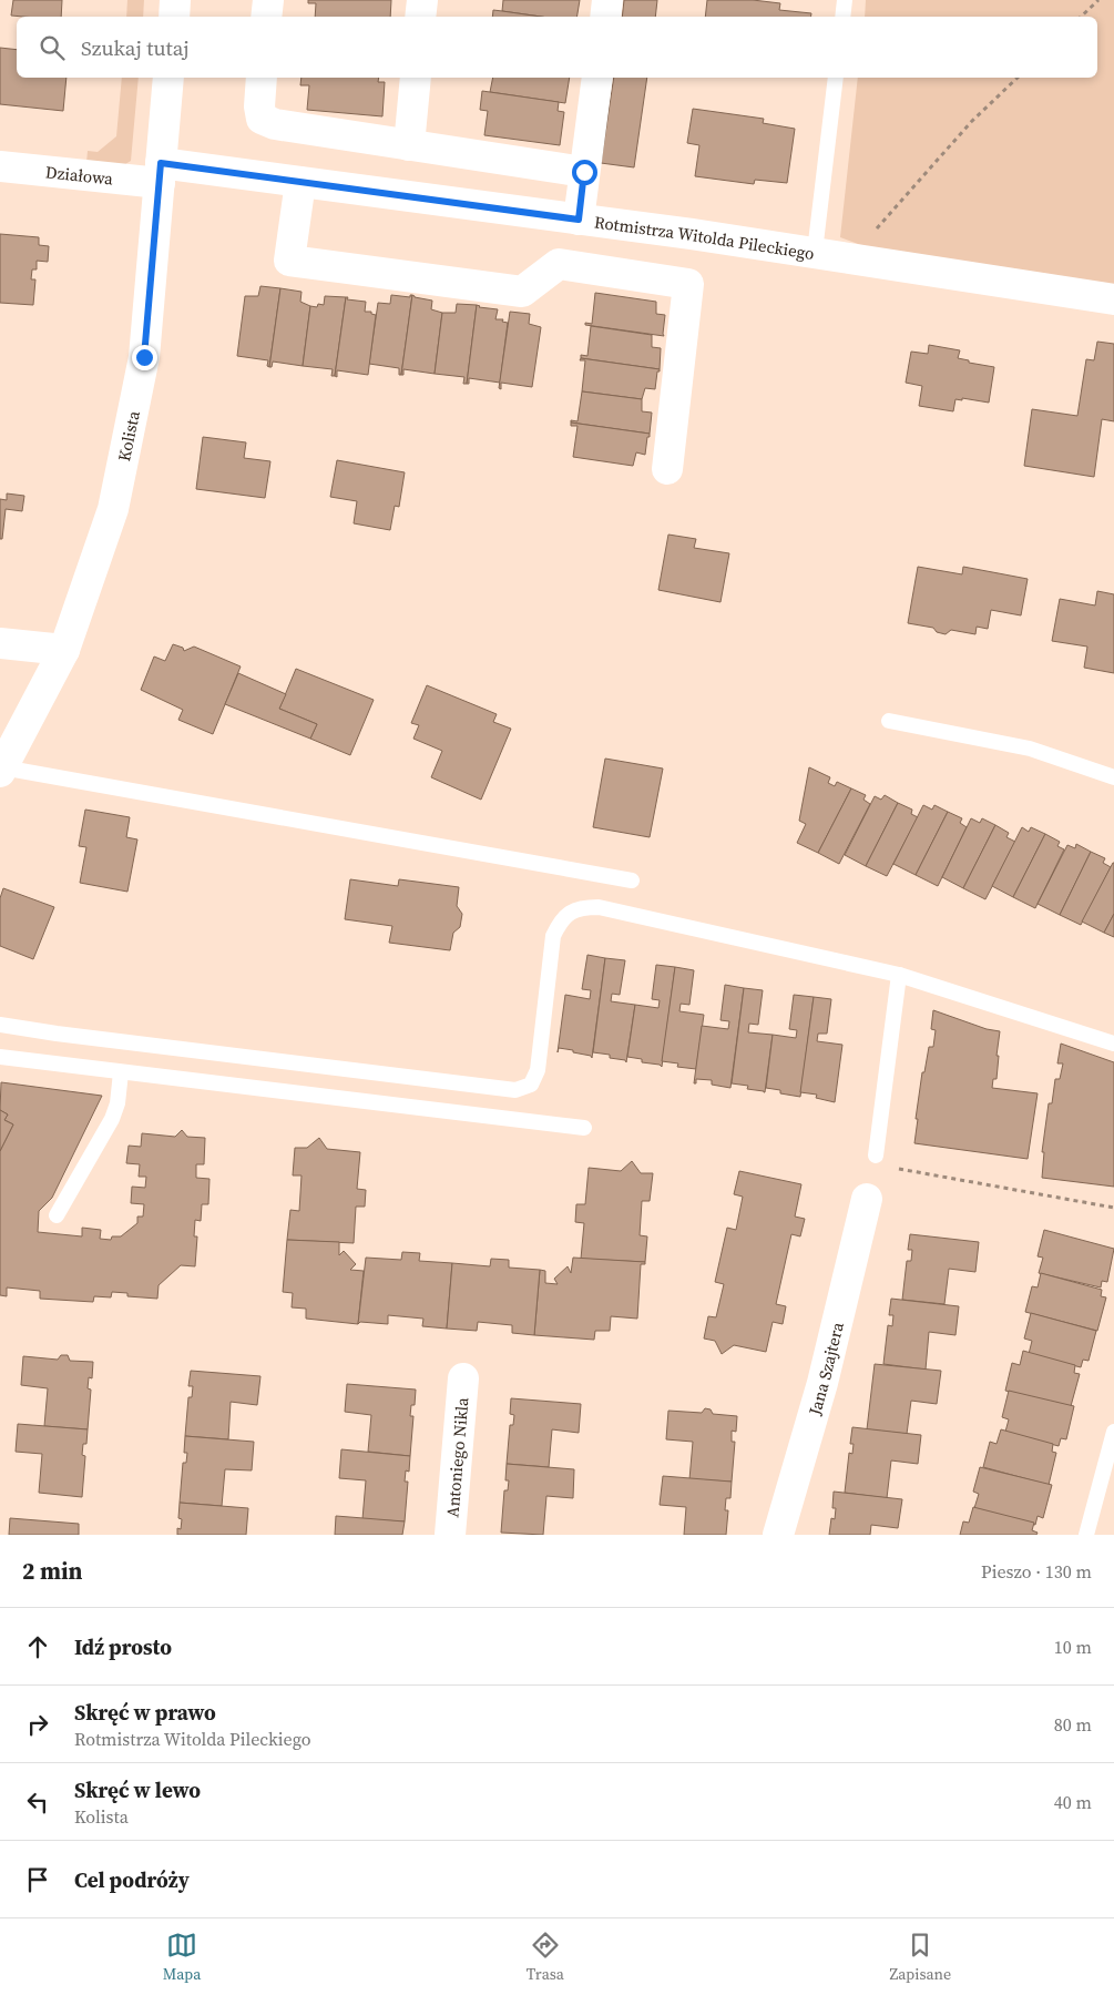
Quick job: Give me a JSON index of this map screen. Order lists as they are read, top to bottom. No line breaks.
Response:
{"streets":{"street":["Działowa","Rotmistrza Witolda Pileckiego","Kolista","Jana Szajtera","Antoniego Nikla"]},"crossings":[["Działowa","Rotmistrza Witolda Pileckiego"],["Działowa","Kolista"],["Rotmistrza Witolda Pileckiego","Kolista"]],"page":{"search":"Szukaj tutaj","heading":["2 min","Pieszo · 130 m"],"list":[["Idź prosto","10 m"],["Skręć w prawo","Rotmistrza Witolda Pileckiego","80 m"],["Skręć w lewo","Kolista","40 m"],"Cel podróży"],"nav":["Mapa","Trasa","Zapisane"]}}
